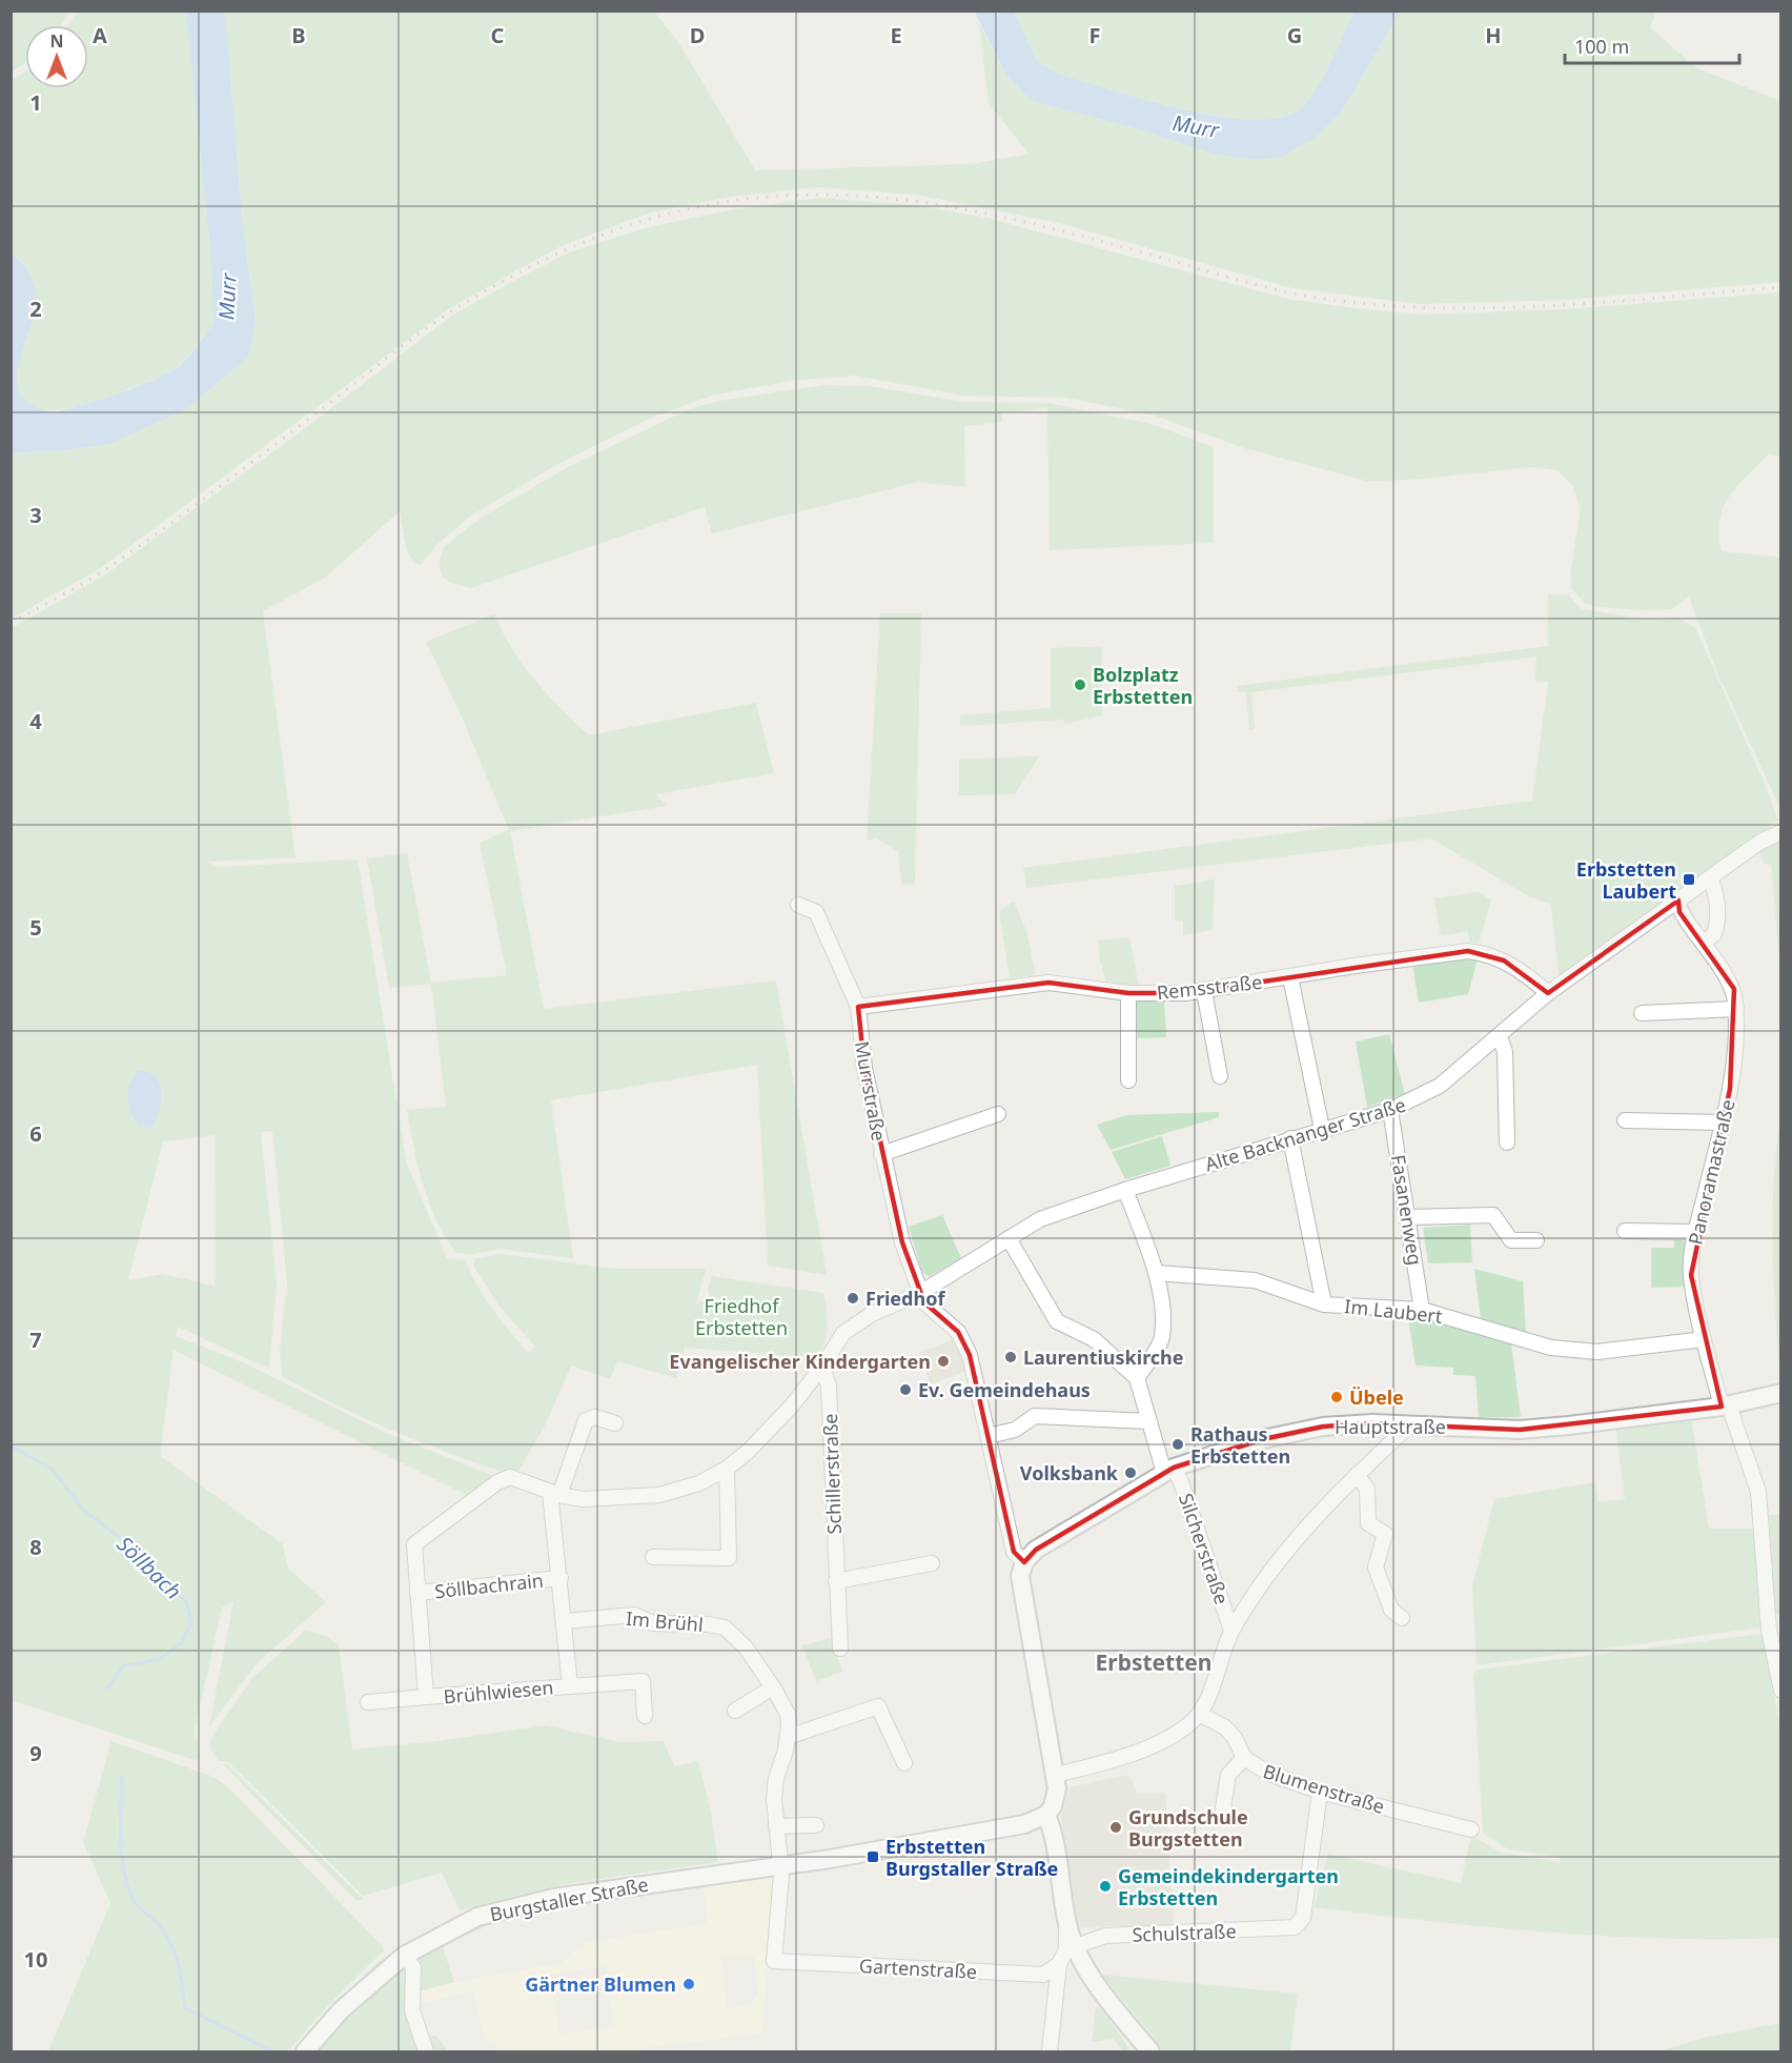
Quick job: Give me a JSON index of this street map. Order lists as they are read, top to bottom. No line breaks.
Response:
{"streets":{"street":["Remsstraße","Murrstraße","Alte Backnanger Straße","Panoramastraße","Fasanenweg","Im Laubert","Hauptstraße","Schillerstraße","Silcherstraße","Söllbachrain","Im Brühl","Brühlwiesen","Blumenstraße","Burgstaller Straße","Schulstraße","Gartenstraße"]},"crossings":[["Remsstraße","Murrstraße"],["Remsstraße","Alte Backnanger Straße"],["Murrstraße","Alte Backnanger Straße"],["Alte Backnanger Straße","Panoramastraße"],["Alte Backnanger Straße","Fasanenweg"],["Alte Backnanger Straße","Schillerstraße"],["Panoramastraße","Im Laubert"],["Panoramastraße","Hauptstraße"],["Fasanenweg","Im Laubert"],["Hauptstraße","Silcherstraße"],["Söllbachrain","Im Brühl"],["Söllbachrain","Brühlwiesen"],["Im Brühl","Brühlwiesen"],["Im Brühl","Burgstaller Straße"],["Im Brühl","Gartenstraße"],["Blumenstraße","Schulstraße"]],"districts":["Erbstetten"],"water":["Murr","Söllbach"],"parks":["Friedhof Erbstetten"],"places":{"other":["Bolzplatz Erbstetten","Friedhof","Laurentiuskirche","Evangelischer Kindergarten","Ev. Gemeindehaus","Übele","Rathaus Erbstetten","Volksbank","Grundschule Burgstetten","Gemeindekindergarten Erbstetten","Gärtner Blumen"],"transit":["Erbstetten Laubert","Erbstetten Burgstaller Straße"]},"scale_bar":"100 m","north":"top","grid":{"columns":["A","B","C","D","E","F","G","H"],"rows":["1","2","3","4","5","6","7","8","9","10"]}}
